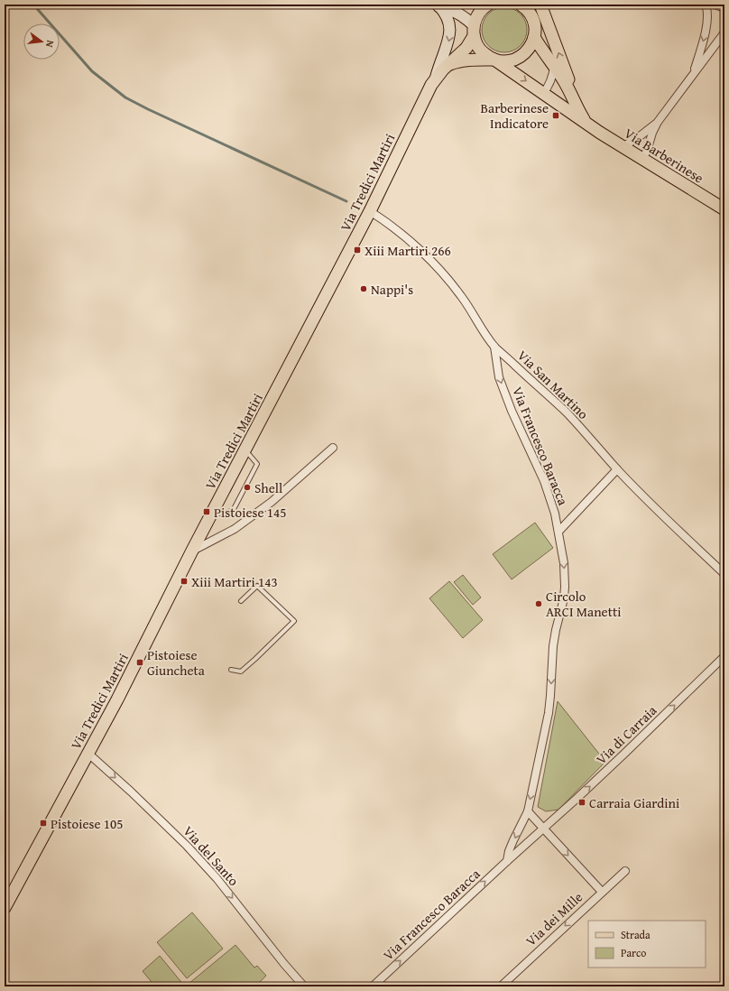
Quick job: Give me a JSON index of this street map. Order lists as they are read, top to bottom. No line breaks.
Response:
{"streets":{"main road":["Via Barberinese","Via Tredici Martiri"],"street":["Via San Martino","Via Francesco Baracca","Via di Carraia","Via del Santo","Via dei Mille"]},"crossings":[["Via Barberinese","Via Tredici Martiri"],["Via Tredici Martiri","Via San Martino"],["Via Tredici Martiri","Via del Santo"],["Via San Martino","Via Francesco Baracca"],["Via Francesco Baracca","Via di Carraia"]],"one_way":["Via di Carraia","Via del Santo","Via dei Mille"],"places":{"transit":["Barberinese Indicatore","Xiii Martiri 266","Pistoiese 145","Xiii Martiri 143","Pistoiese Giuncheta","Carraia Giardini","Pistoiese 105"],"other":["Nappi's","Shell","Circolo ARCI Manetti"]},"legend":["Strada","Parco"],"north":"right"}
